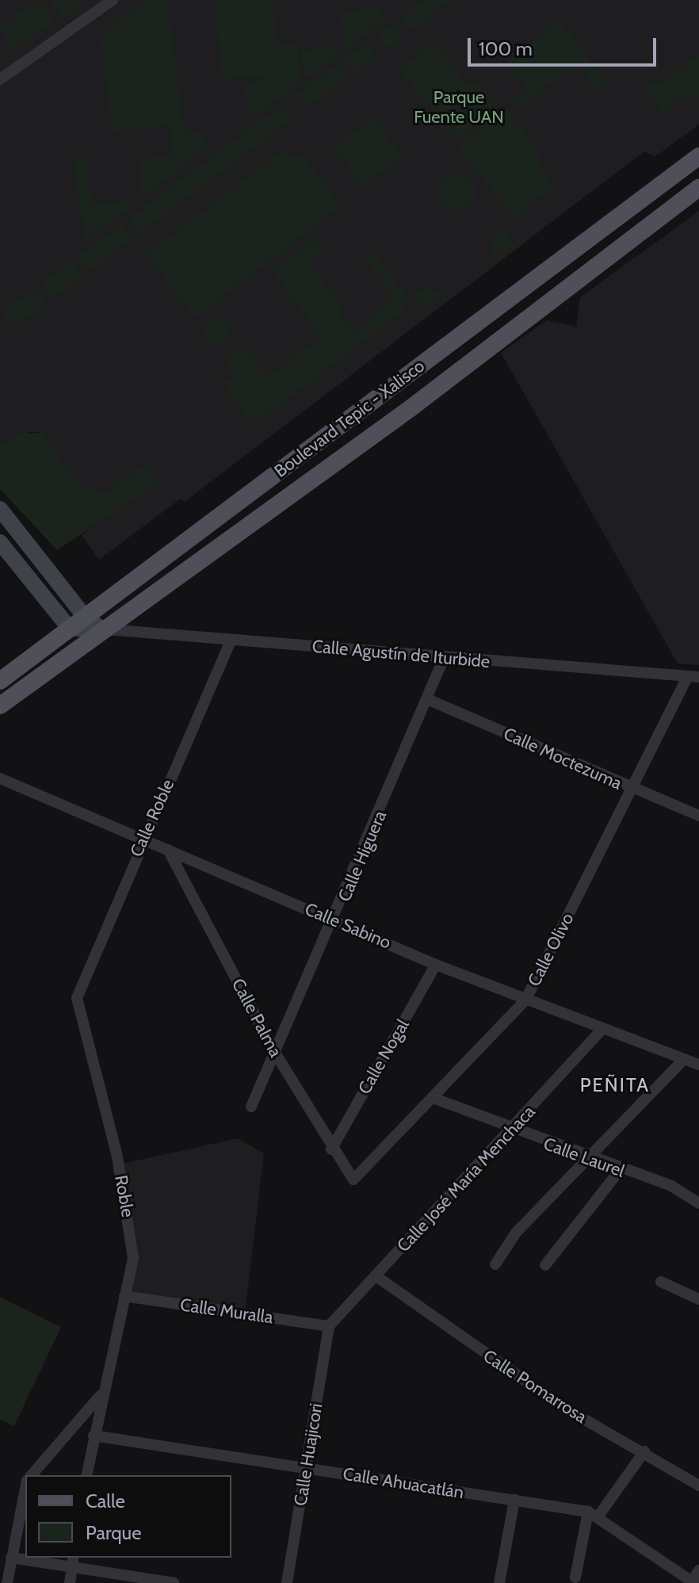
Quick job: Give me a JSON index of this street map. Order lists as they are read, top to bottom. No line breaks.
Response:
{"streets":{"main road":["Boulevard Tepic - Xalisco"],"street":["Calle Agustín de Iturbide","Calle Moctezuma","Calle Roble","Calle Higuera","Calle Sabino","Calle Olivo","Calle Palma","Calle Nogal","Calle Laurel","Calle José María Menchaca","Roble","Calle Muralla","Calle Pomarrosa","Calle Huajicori","Calle Ahuacatlán"]},"crossings":[["Boulevard Tepic - Xalisco","Calle Agustín de Iturbide"],["Calle Agustín de Iturbide","Calle Roble"],["Calle Agustín de Iturbide","Calle Higuera"],["Calle Agustín de Iturbide","Calle Olivo"],["Calle Moctezuma","Calle Higuera"],["Calle Moctezuma","Calle Olivo"],["Calle Roble","Calle Sabino"],["Calle Roble","Roble"],["Calle Higuera","Calle Sabino"],["Calle Higuera","Calle Palma"],["Calle Sabino","Calle Olivo"],["Calle Sabino","Calle Palma"],["Calle Sabino","Calle Nogal"],["Calle Sabino","Calle José María Menchaca"],["Calle Olivo","Calle Palma"],["Calle Olivo","Calle Laurel"],["Calle Palma","Calle Nogal"],["Calle Laurel","Calle José María Menchaca"],["Calle José María Menchaca","Calle Muralla"],["Calle José María Menchaca","Calle Pomarrosa"],["Calle José María Menchaca","Calle Huajicori"],["Roble","Calle Muralla"],["Roble","Calle Ahuacatlán"],["Calle Muralla","Calle Huajicori"],["Calle Huajicori","Calle Ahuacatlán"]],"districts":["PEÑITA"],"parks":["Parque Fuente UAN"],"legend":["Calle","Parque"],"scale_bar":"100 m"}
